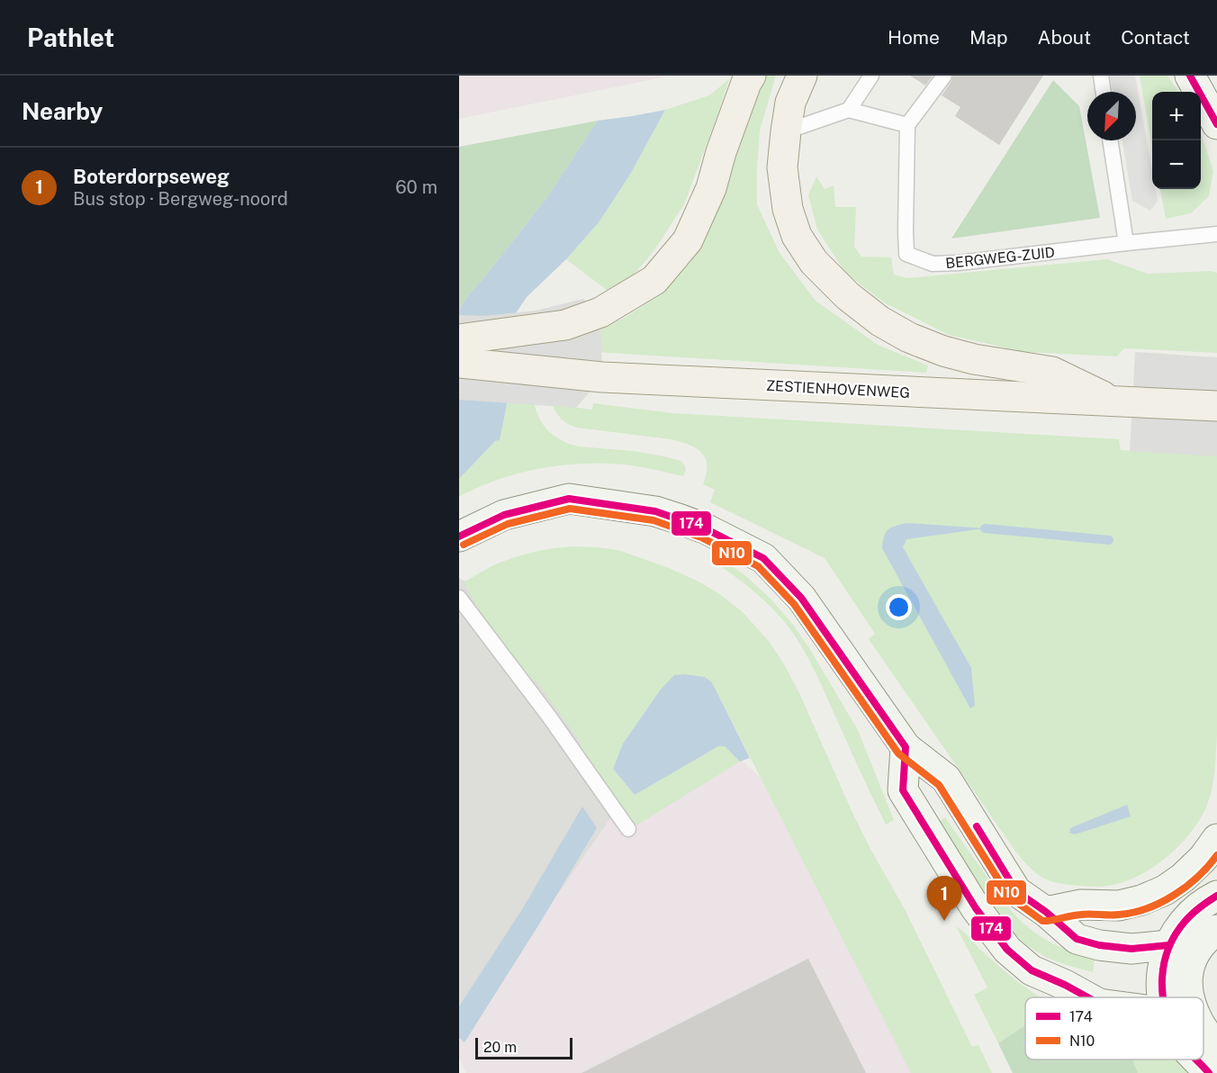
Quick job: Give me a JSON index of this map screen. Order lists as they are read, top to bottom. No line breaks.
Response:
{"streets":{"main road":["ZESTIENHOVENWEG"],"lane":["BERGWEG-ZUID"]},"lines":["transit line 174","transit line N10"],"legend":["174","N10"],"scale_bar":"20 m","north":"bottom left","page":{"header":"Pathlet","nav":["Home","Map","About","Contact"],"heading":"Nearby","map_buttons":["+","−"],"list":[{"mark":"1","name":"Boterdorpseweg","note":"Bus stop · Bergweg-noord","value":"60 m"}],"pins":"1","scale":"20 m"}}
